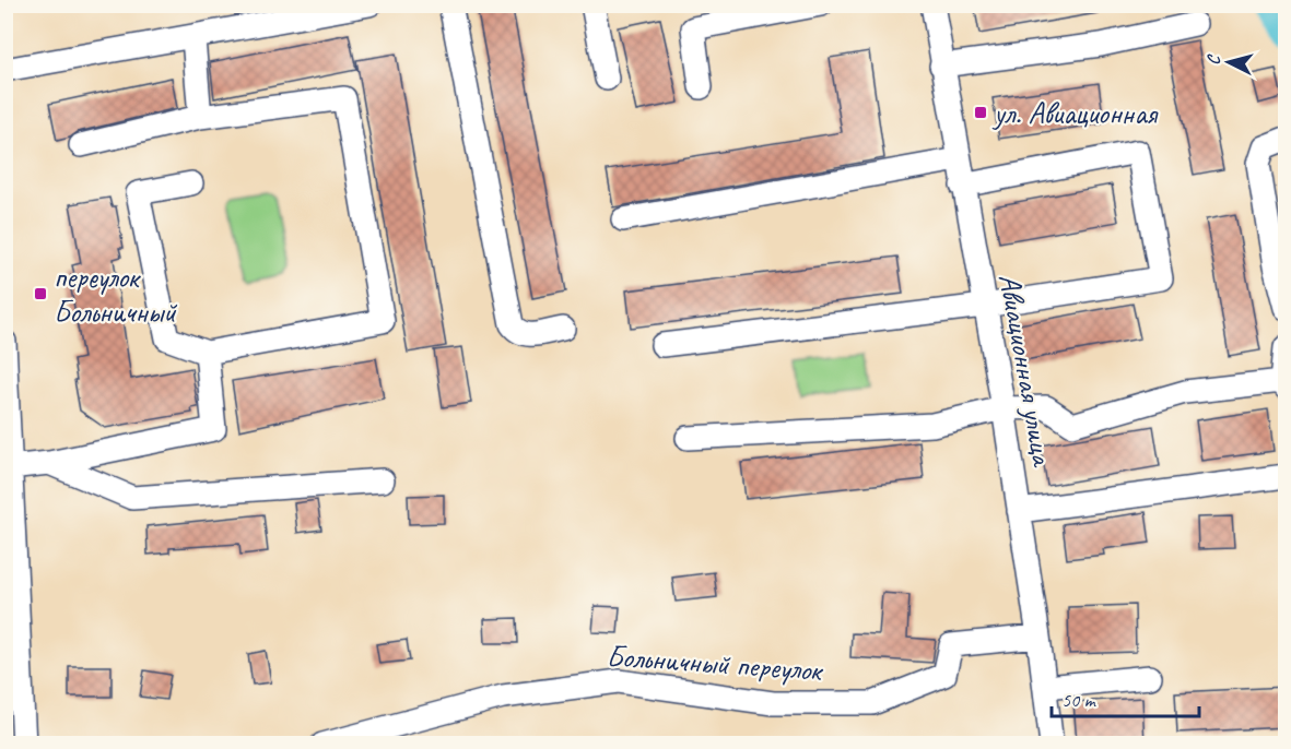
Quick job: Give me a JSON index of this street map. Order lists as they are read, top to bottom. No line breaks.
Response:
{"streets":{"street":["Авиационная улица","Больничный переулок"]},"crossings":[["Авиационная улица","Больничный переулок"]],"places":{"transit":["ул. Авиационная","переулок Больничный"]},"scale_bar":"50 m","north":"left"}
